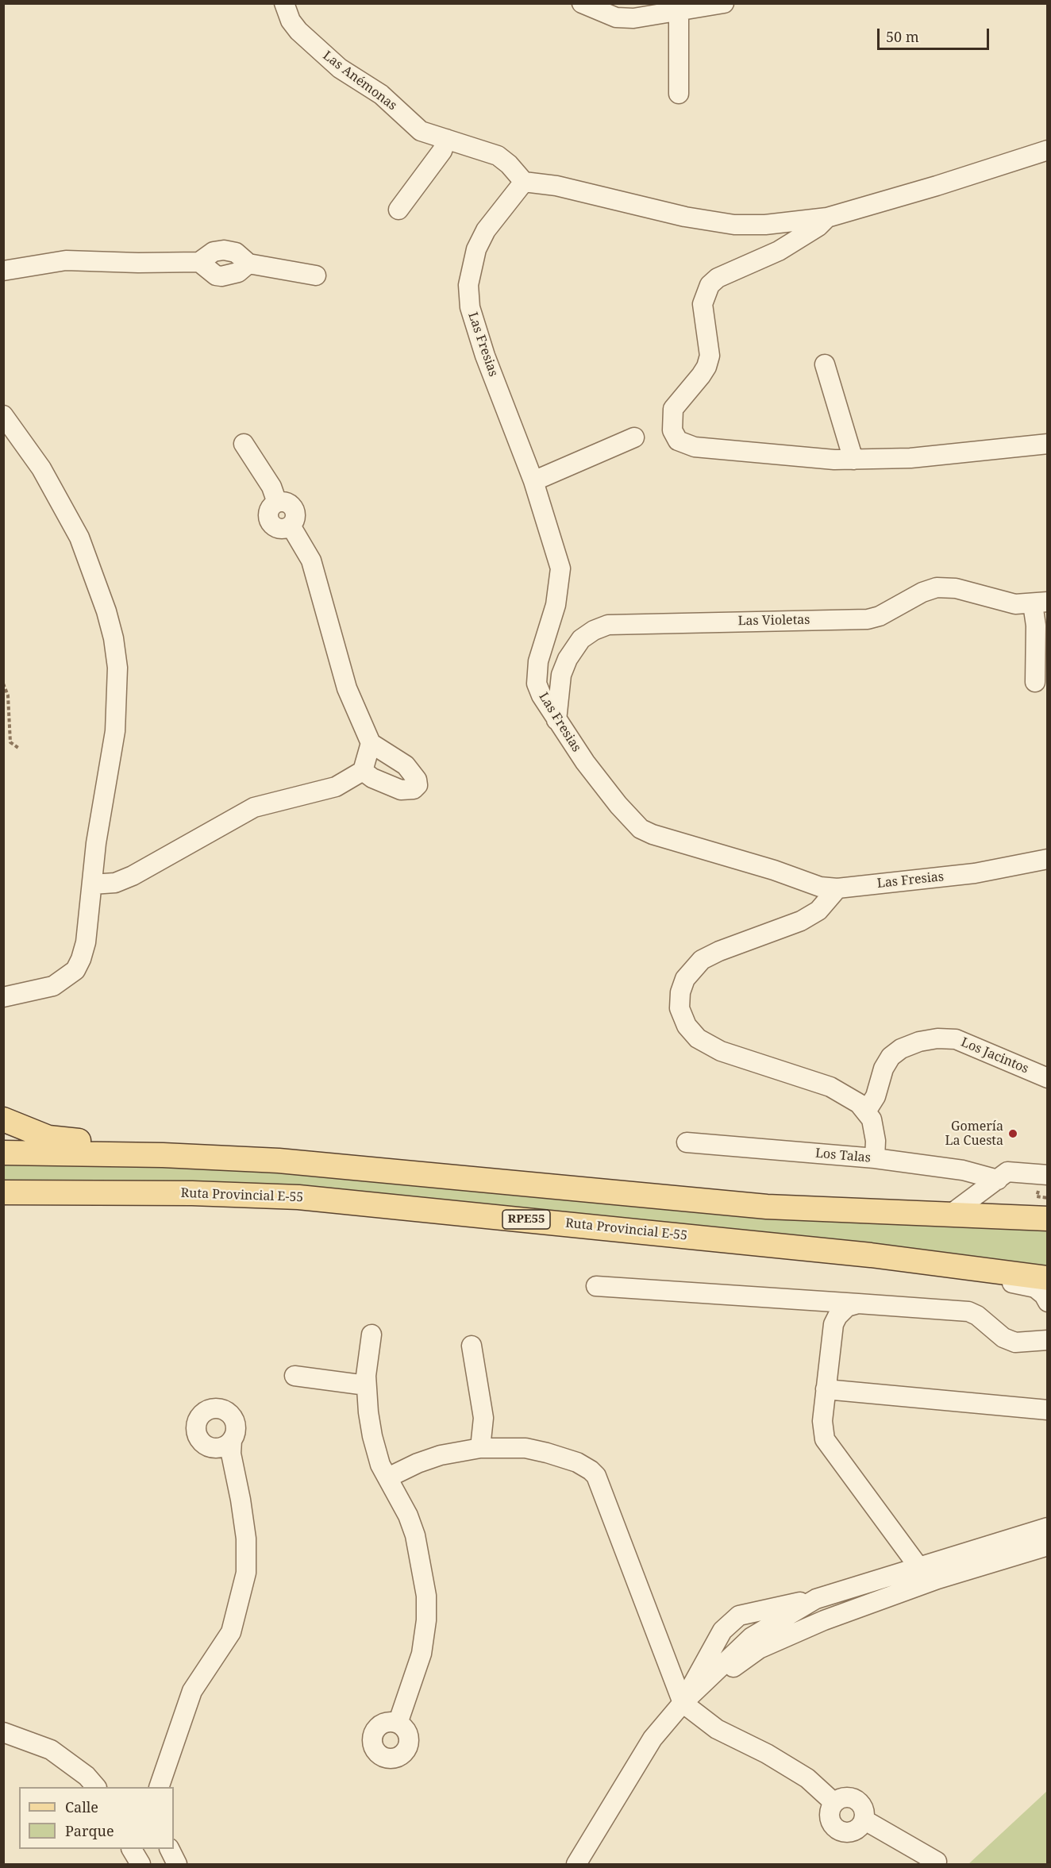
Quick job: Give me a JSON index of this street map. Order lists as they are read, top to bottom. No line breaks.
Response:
{"streets":{"main road":["Ruta Provincial E-55","RPE55"],"street":["Las Anémonas","Las Fresias","Las Violetas","Los Jacintos","Los Talas"]},"crossings":[["Las Anémonas","Las Fresias"],["Las Fresias","Las Violetas"]],"places":["Gomería La Cuesta"],"legend":["Calle","Parque"],"scale_bar":"50 m"}
